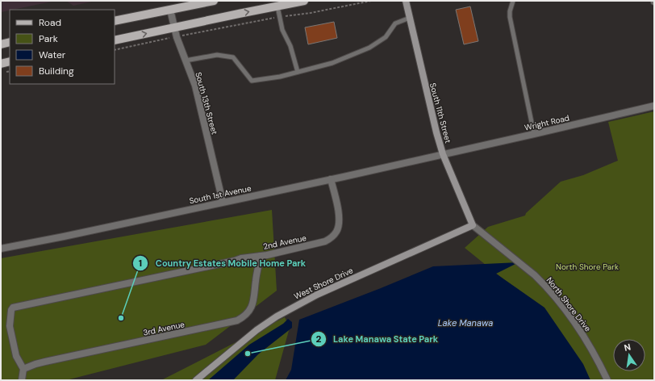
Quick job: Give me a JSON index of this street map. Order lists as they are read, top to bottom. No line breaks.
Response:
{"streets":{"street":["South 13th Street","South 11th Street","Wright Road","South 1st Avenue","2nd Avenue","West Shore Drive","North Shore Drive","3rd Avenue"]},"crossings":[["South 13th Street","South 1st Avenue"],["South 11th Street","Wright Road"],["South 11th Street","South 1st Avenue"],["South 11th Street","West Shore Drive"],["South 11th Street","North Shore Drive"],["Wright Road","South 1st Avenue"],["South 1st Avenue","2nd Avenue"],["2nd Avenue","3rd Avenue"],["West Shore Drive","North Shore Drive"]],"water":["Lake Manawa"],"parks":["North Shore Park"],"places":["Country Estates Mobile Home Park","Lake Manawa State Park"],"legend":["Road","Park","Water","Building"],"north":"top"}
